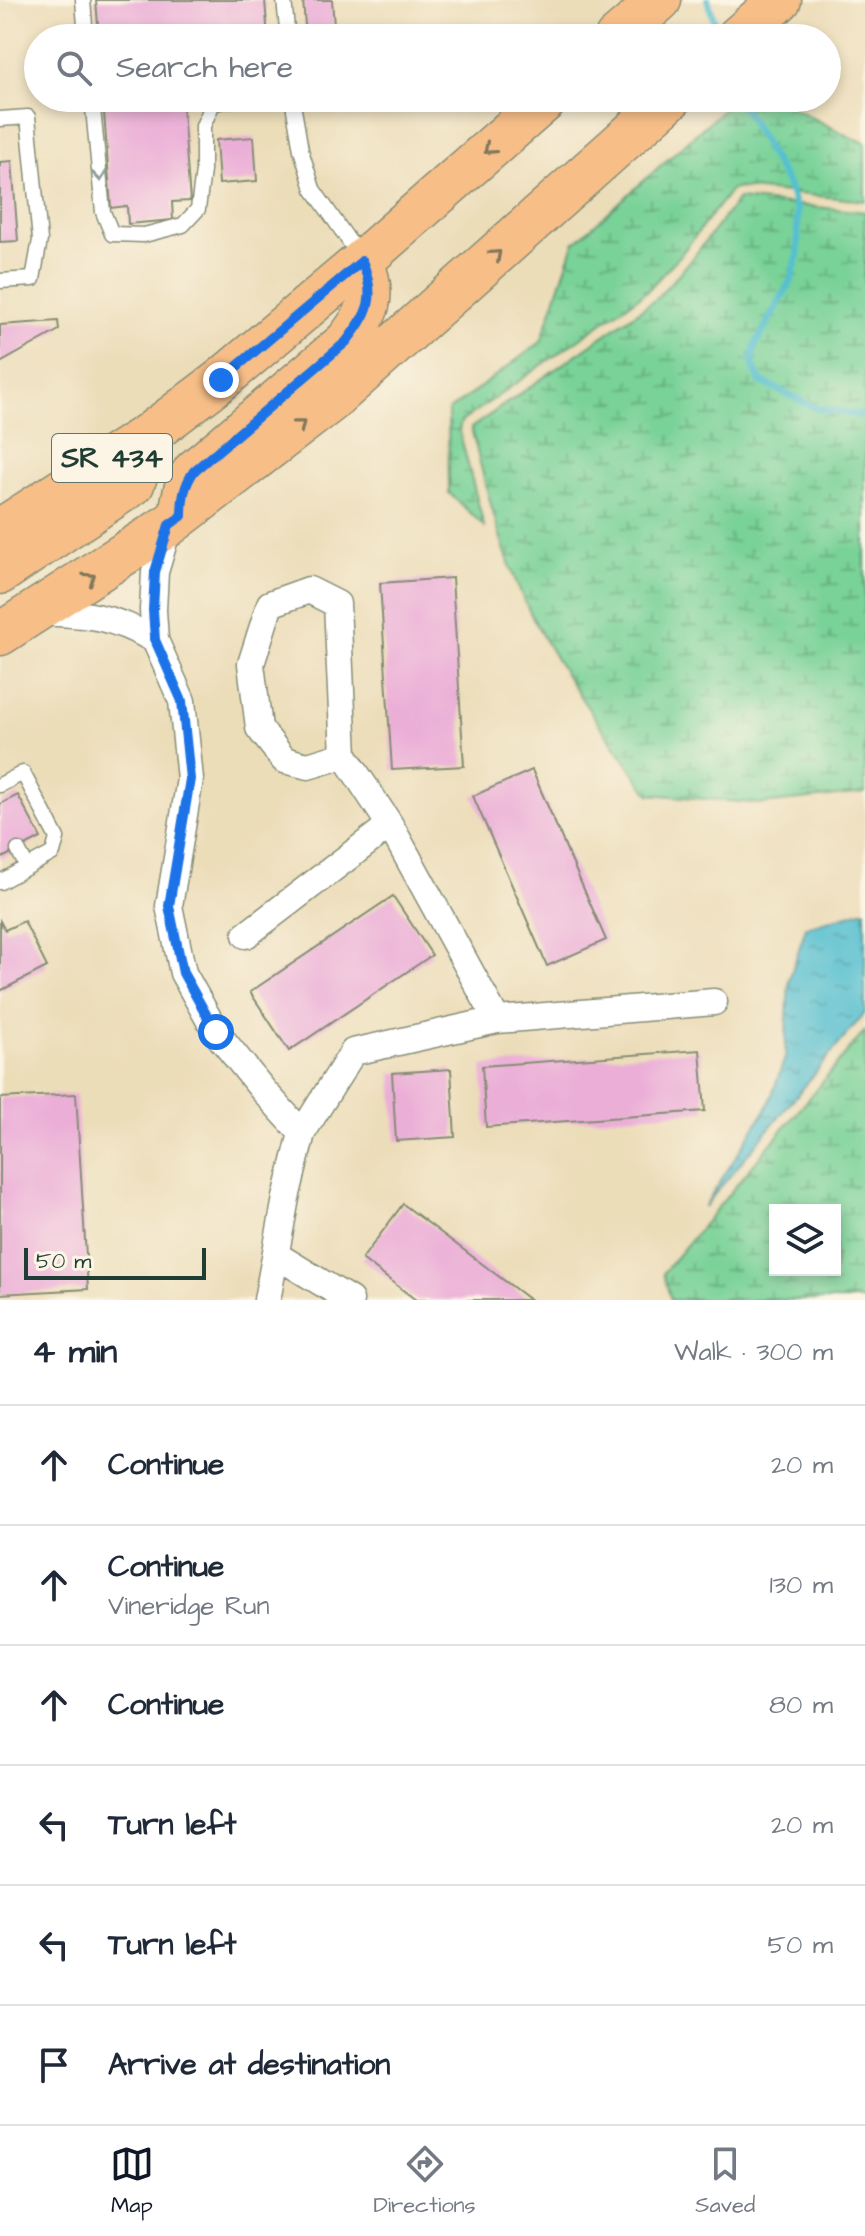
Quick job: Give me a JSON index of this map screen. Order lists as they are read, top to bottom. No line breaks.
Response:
{"streets":{"main road":["SR 434"]},"scale_bar":"50 m","page":{"search":"Search here","scale":"50 m","heading":["4 min","Walk · 300 m"],"list":[["Continue","20 m"],["Continue","Vineridge Run","130 m"],["Continue","80 m"],["Turn left","20 m"],["Turn left","50 m"],"Arrive at destination"],"nav":["Map","Directions","Saved"]}}
